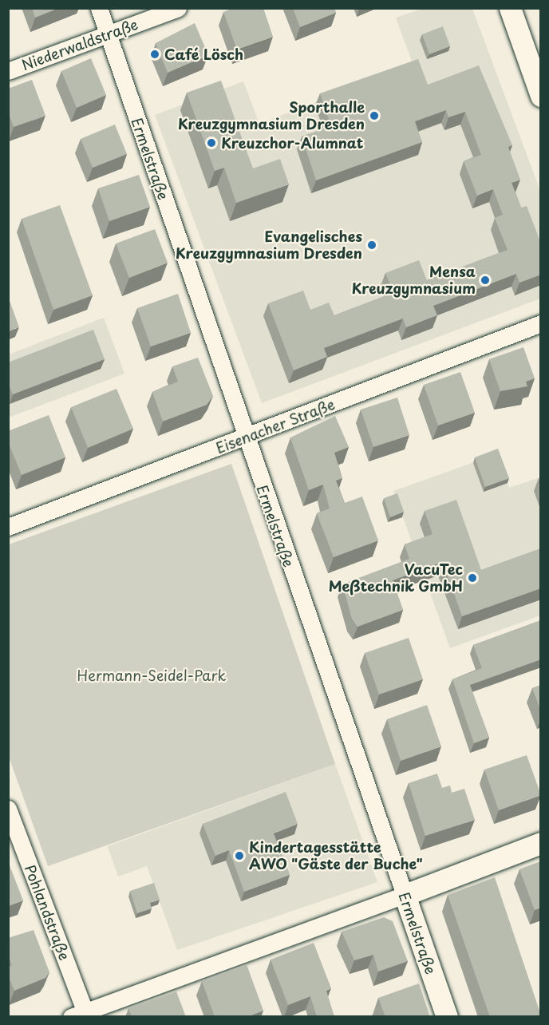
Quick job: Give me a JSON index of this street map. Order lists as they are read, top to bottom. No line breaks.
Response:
{"streets":{"street":["Niederwaldstraße","Ermelstraße","Eisenacher Straße","Pohlandstraße"]},"crossings":[["Niederwaldstraße","Ermelstraße"],["Ermelstraße","Eisenacher Straße"]],"parks":["Hermann-Seidel-Park"],"places":["Café Lösch","Sporthalle Kreuzgymnasium Dresden","Kreuzchor-Alumnat","Evangelisches Kreuzgymnasium Dresden","Mensa Kreuzgymnasium","VacuTec Meßtechnik GmbH","Kindertagesstätte AWO \"Gäste der Buche\""]}
